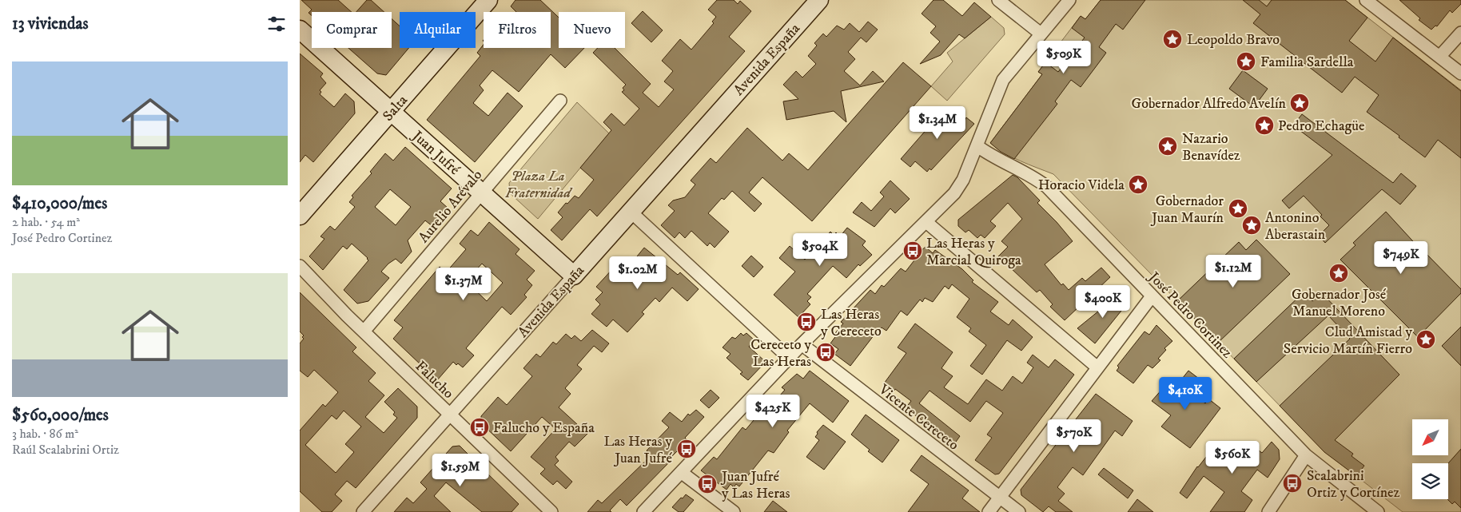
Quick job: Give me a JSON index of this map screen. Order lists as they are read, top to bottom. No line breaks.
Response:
{"streets":{"main road":["Avenida España","Salta","Juan Jufré"],"street":["Aurelio Arévalo","José Pedro Cortinez","Falucho","Vicente Cereceto"]},"crossings":[["Avenida España","Juan Jufré"],["Avenida España","Falucho"],["Salta","Juan Jufré"],["Juan Jufré","Aurelio Arévalo"],["Aurelio Arévalo","Falucho"]],"parks":["Plaza La Fraternidad"],"places":{"place":["Leopoldo Bravo","Familia Sardella","Gobernador Alfredo Avelín","Pedro Echagüe","Nazario Benavídez","Horacio Videla","Gobernador Juan Maurín","Antonino Aberastain","Gobernador José Manuel Moreno","Clud Amistad y Servicio Martín Fierro"],"bus stop":["Las Heras y Marcial Quiroga","Las Heras y Cereceto","Cereceto y Las Heras","Falucho y España","Las Heras y Juan Jufré","Scalabrini Ortiz y Cortínez","Juan Jufré y Las Heras"]},"north":"bottom left","page":{"heading":"13 viviendas","chip":["Comprar","Alquilar","Filtros","Nuevo"],"price":["$509K","$1.34M","$504K","$749K","$1.12M","$1.02M","$1.37M","$400K","$410K","$425K","$570K","$560K","$1.59M"],"list":[{"name":"$410,000/mes","note":"2 hab. · 54 m² · José Pedro Cortinez"},{"name":"$560,000/mes","note":"3 hab. · 86 m² · Raúl Scalabrini Ortiz"}]}}
